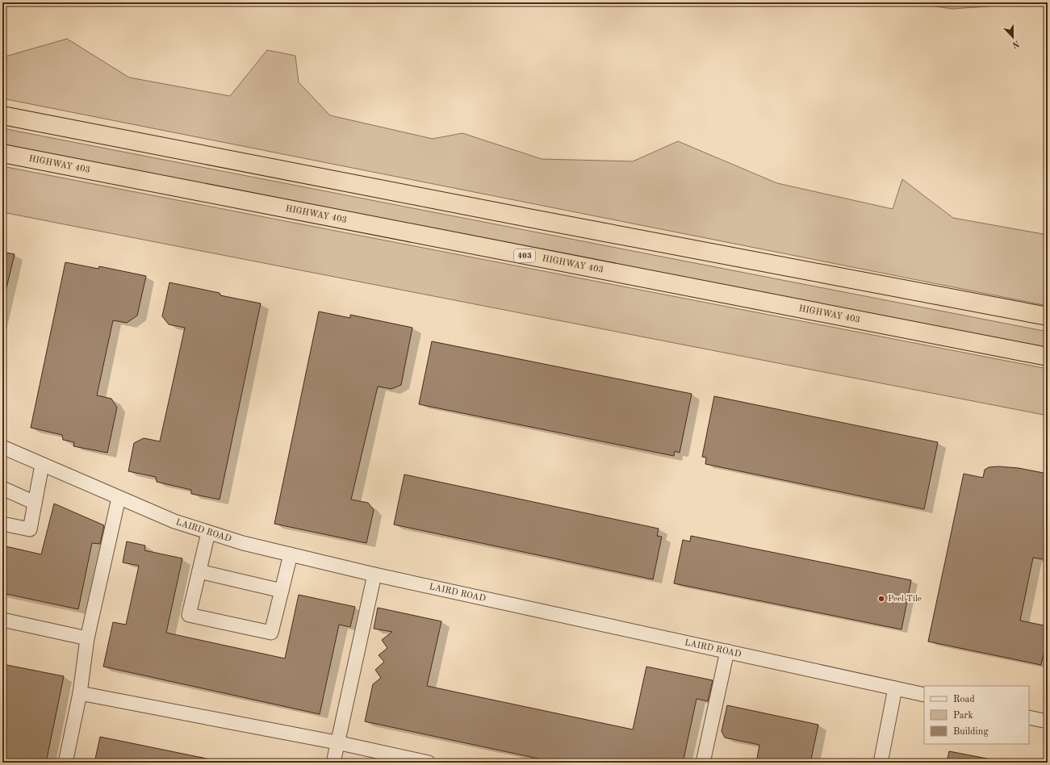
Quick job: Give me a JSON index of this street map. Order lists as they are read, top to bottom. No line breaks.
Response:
{"streets":{"highway":["HIGHWAY 403","403"],"street":["LAIRD ROAD"]},"places":["Peel Tile"],"legend":["Road","Park","Building"],"north":"bottom"}
